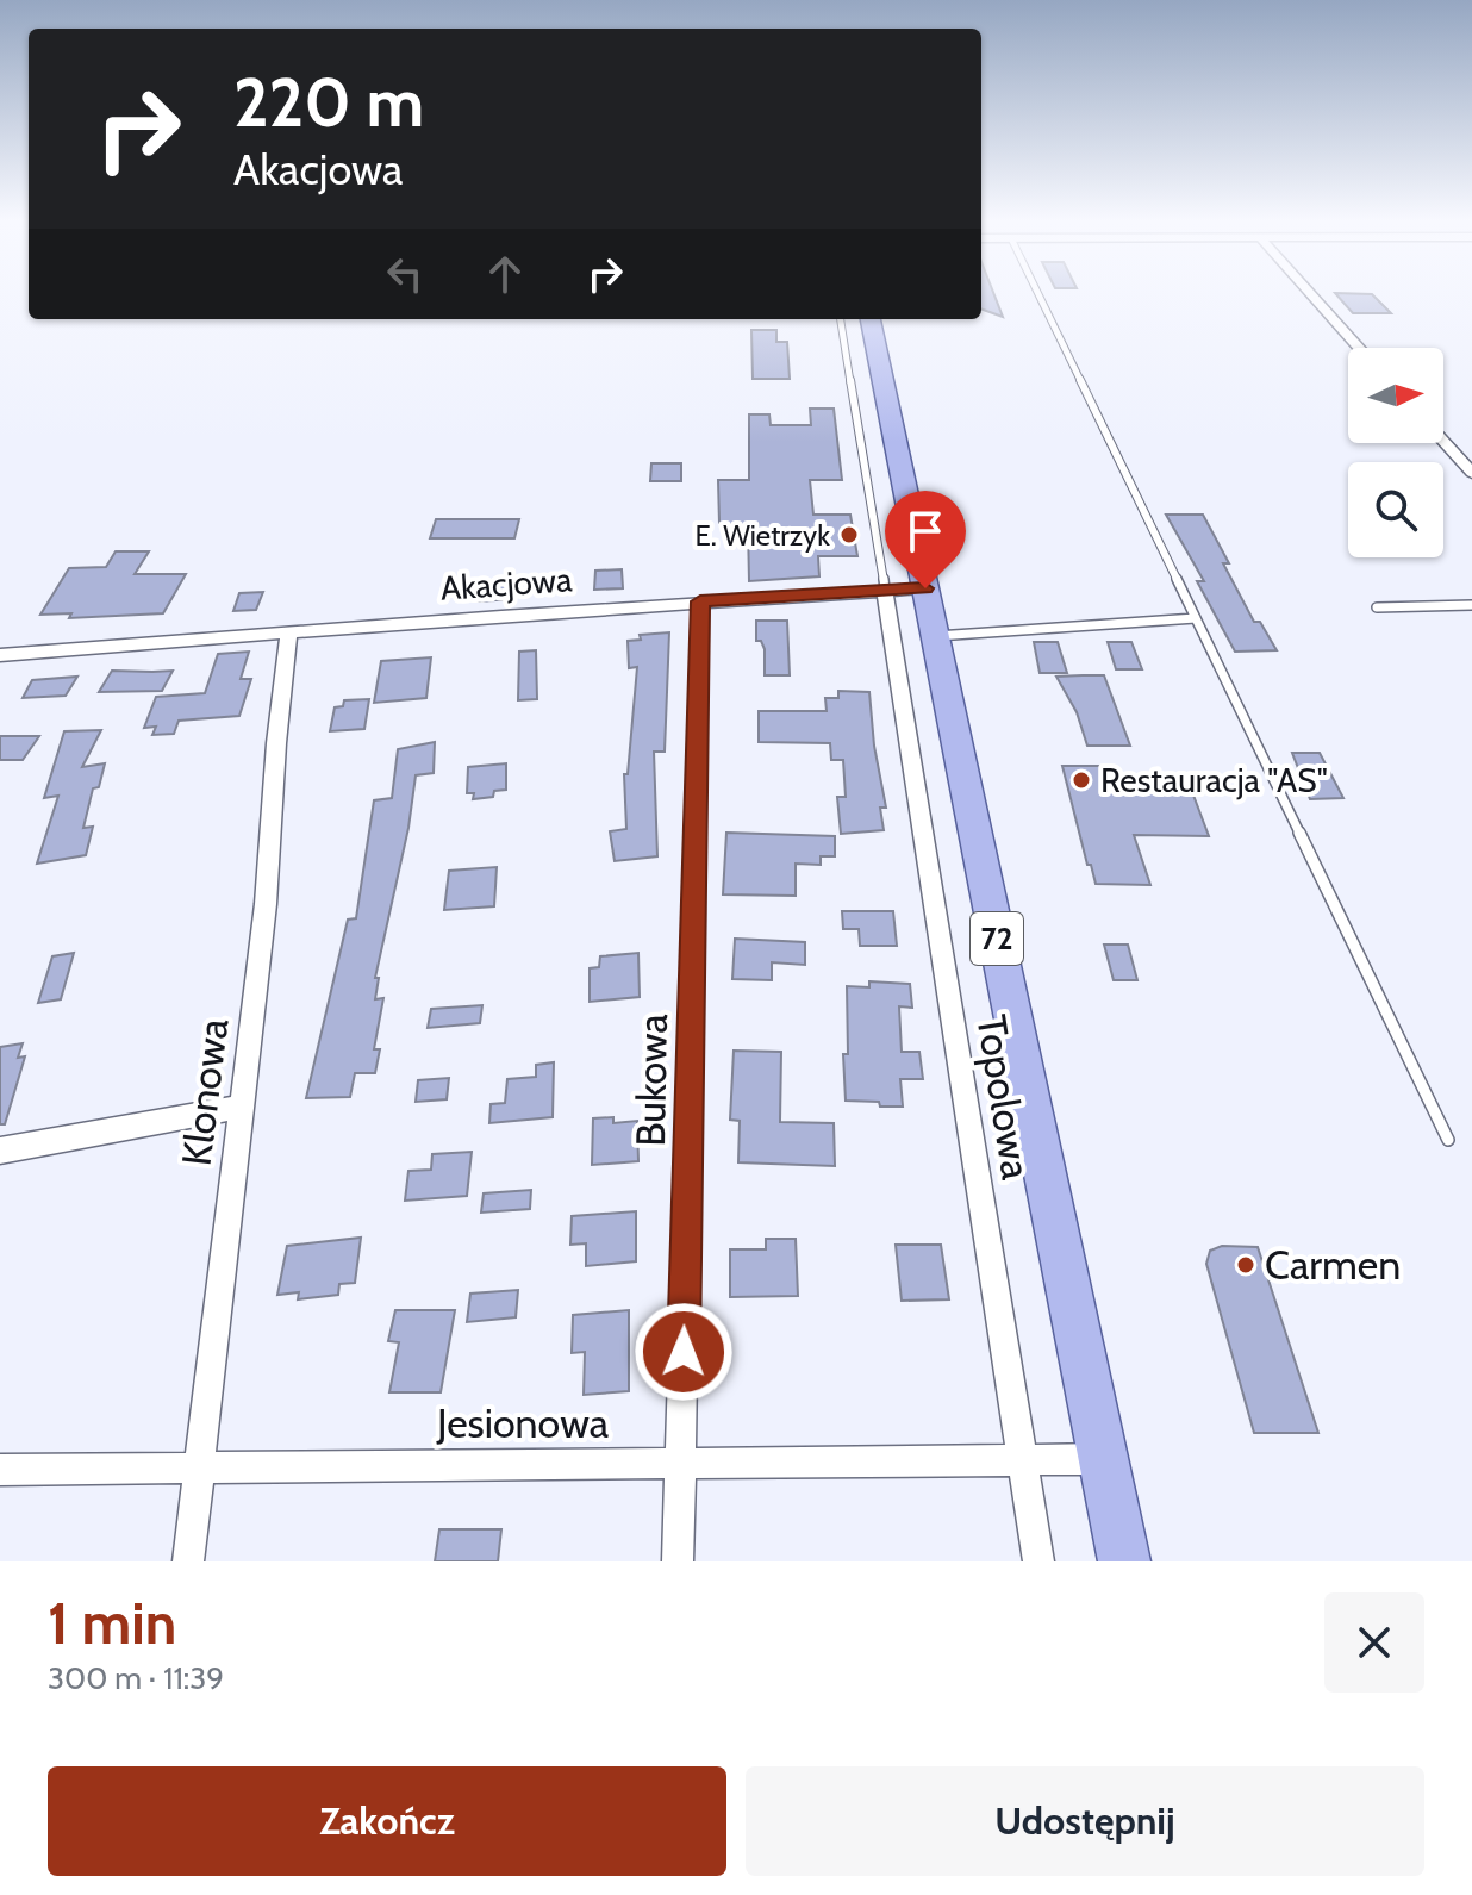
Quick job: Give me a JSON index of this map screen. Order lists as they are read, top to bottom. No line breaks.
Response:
{"streets":{"main road":["72"],"street":["Akacjowa","Bukowa","Klonowa","Topolowa","Jesionowa"]},"crossings":[["Akacjowa","72"],["Akacjowa","Bukowa"],["Akacjowa","Klonowa"],["Akacjowa","Topolowa"],["72","Jesionowa"],["Bukowa","Jesionowa"],["Klonowa","Jesionowa"],["Topolowa","Jesionowa"]],"places":["E. Wietrzyk","Restauracja \"AS\"","Carmen"],"north":"right","page":{"turn":["220 m","Akacjowa"],"heading":["1 min","300 m · 11:39"],"buttons":["Zakończ","Udostępnij"]}}
